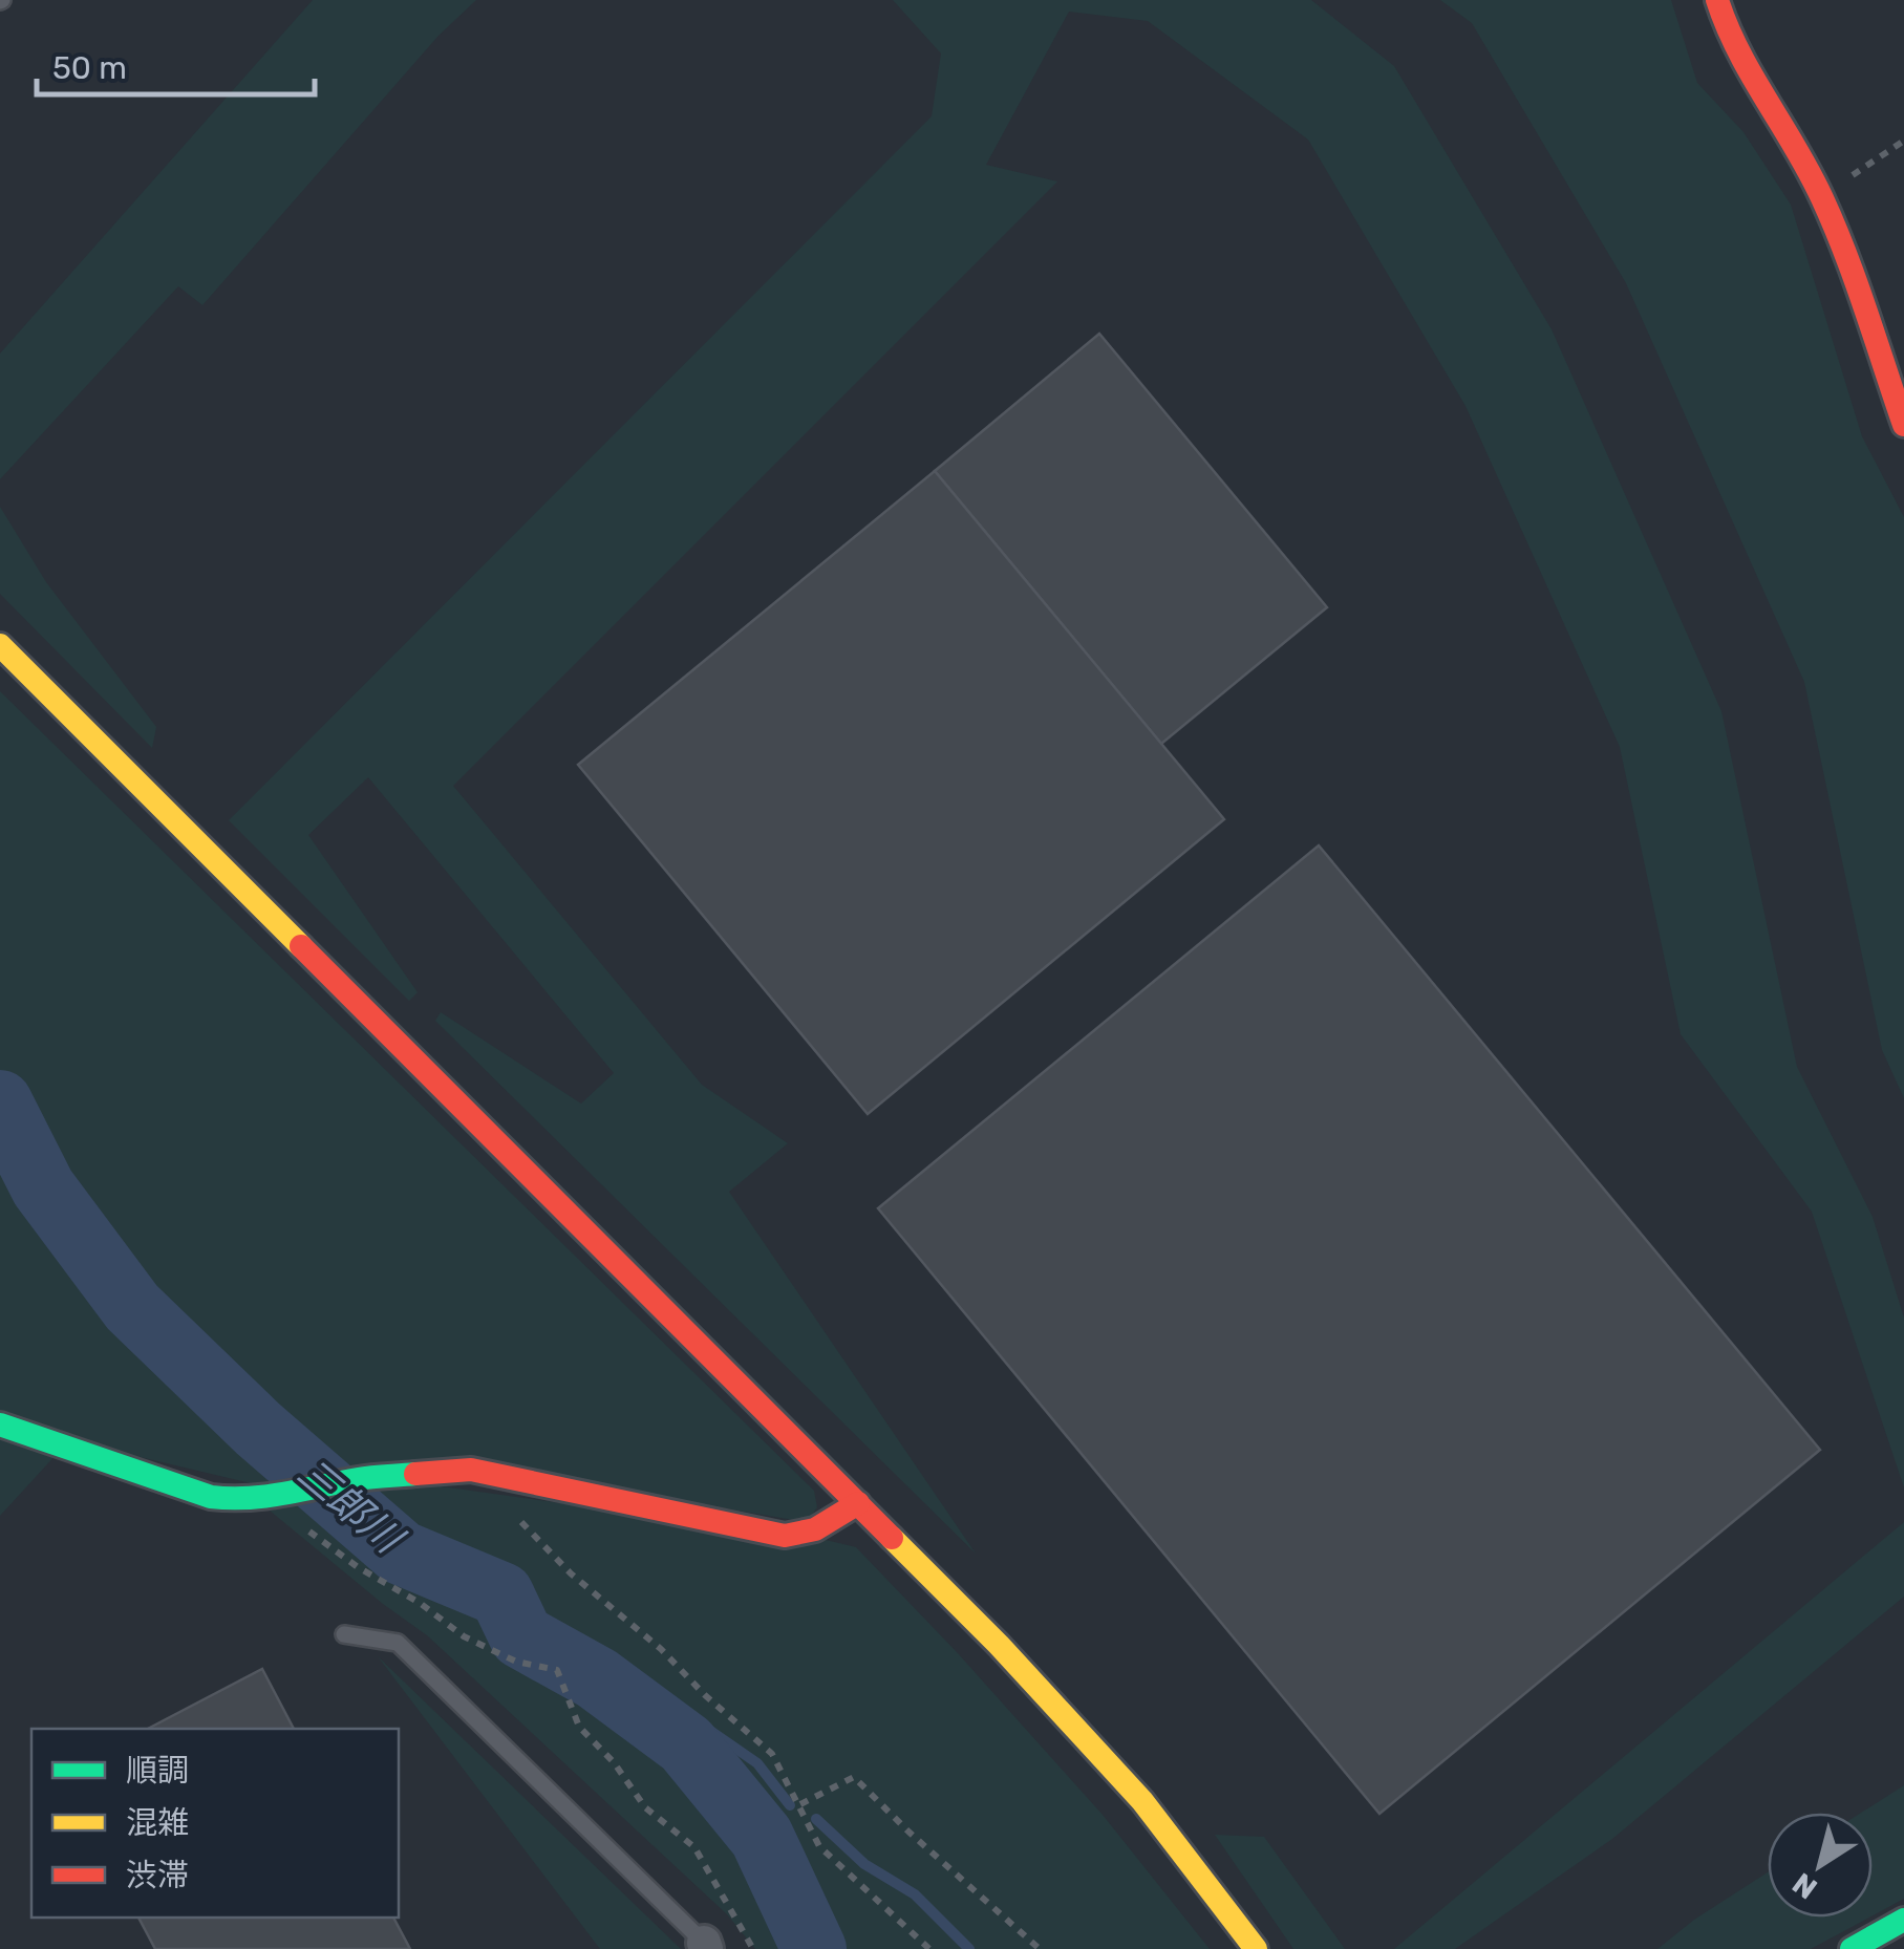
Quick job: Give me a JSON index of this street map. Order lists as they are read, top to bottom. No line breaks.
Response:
{"water":["三郎川"],"legend":["順調","混雑","渋滞"],"scale_bar":"50 m","north":"bottom left"}
